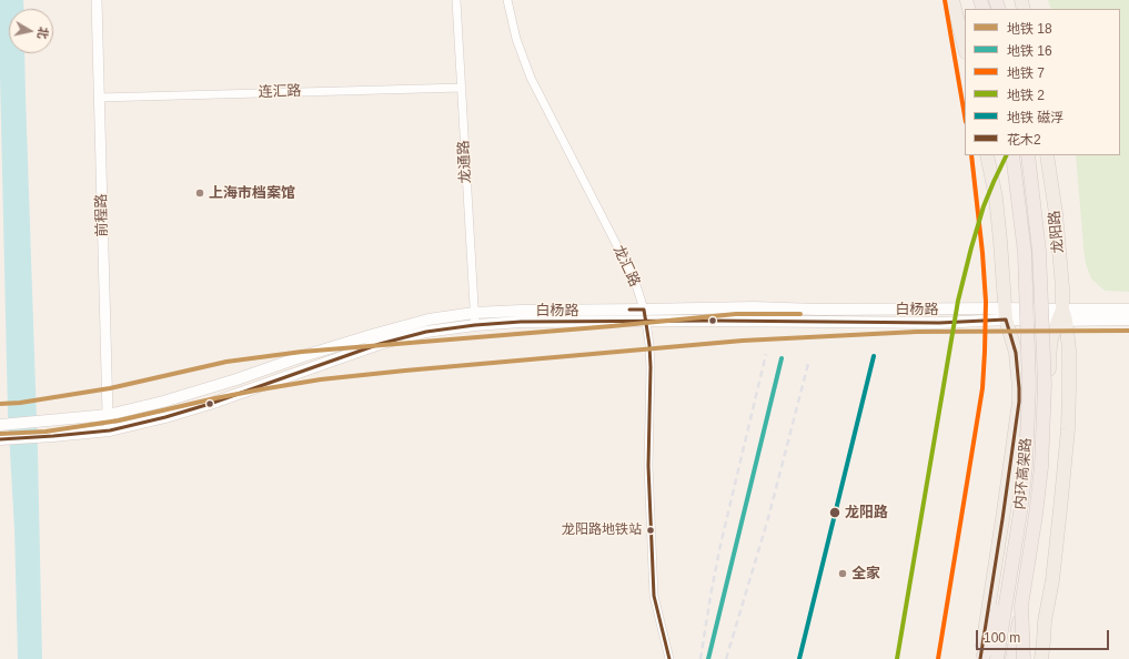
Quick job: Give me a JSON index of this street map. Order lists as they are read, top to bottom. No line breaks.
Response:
{"streets":{"highway":["内环高架路"],"main road":["龙阳路","白杨路"],"street":["连汇路","龙通路","前程路","龙汇路"]},"crossings":[["连汇路","龙通路"],["连汇路","前程路"],["龙通路","白杨路"],["前程路","白杨路"],["龙阳路","白杨路"],["龙汇路","白杨路"]],"places":["上海市档案馆","龙阳路","龙阳路地铁站","全家"],"lines":["metro line 7","metro line 2","transit line 花木2","metro line 18","metro line 磁浮","metro line 16"],"legend":["地铁 18","地铁 16","地铁 7","地铁 2","地铁 磁浮","花木2"],"scale_bar":"100 m","north":"right"}
